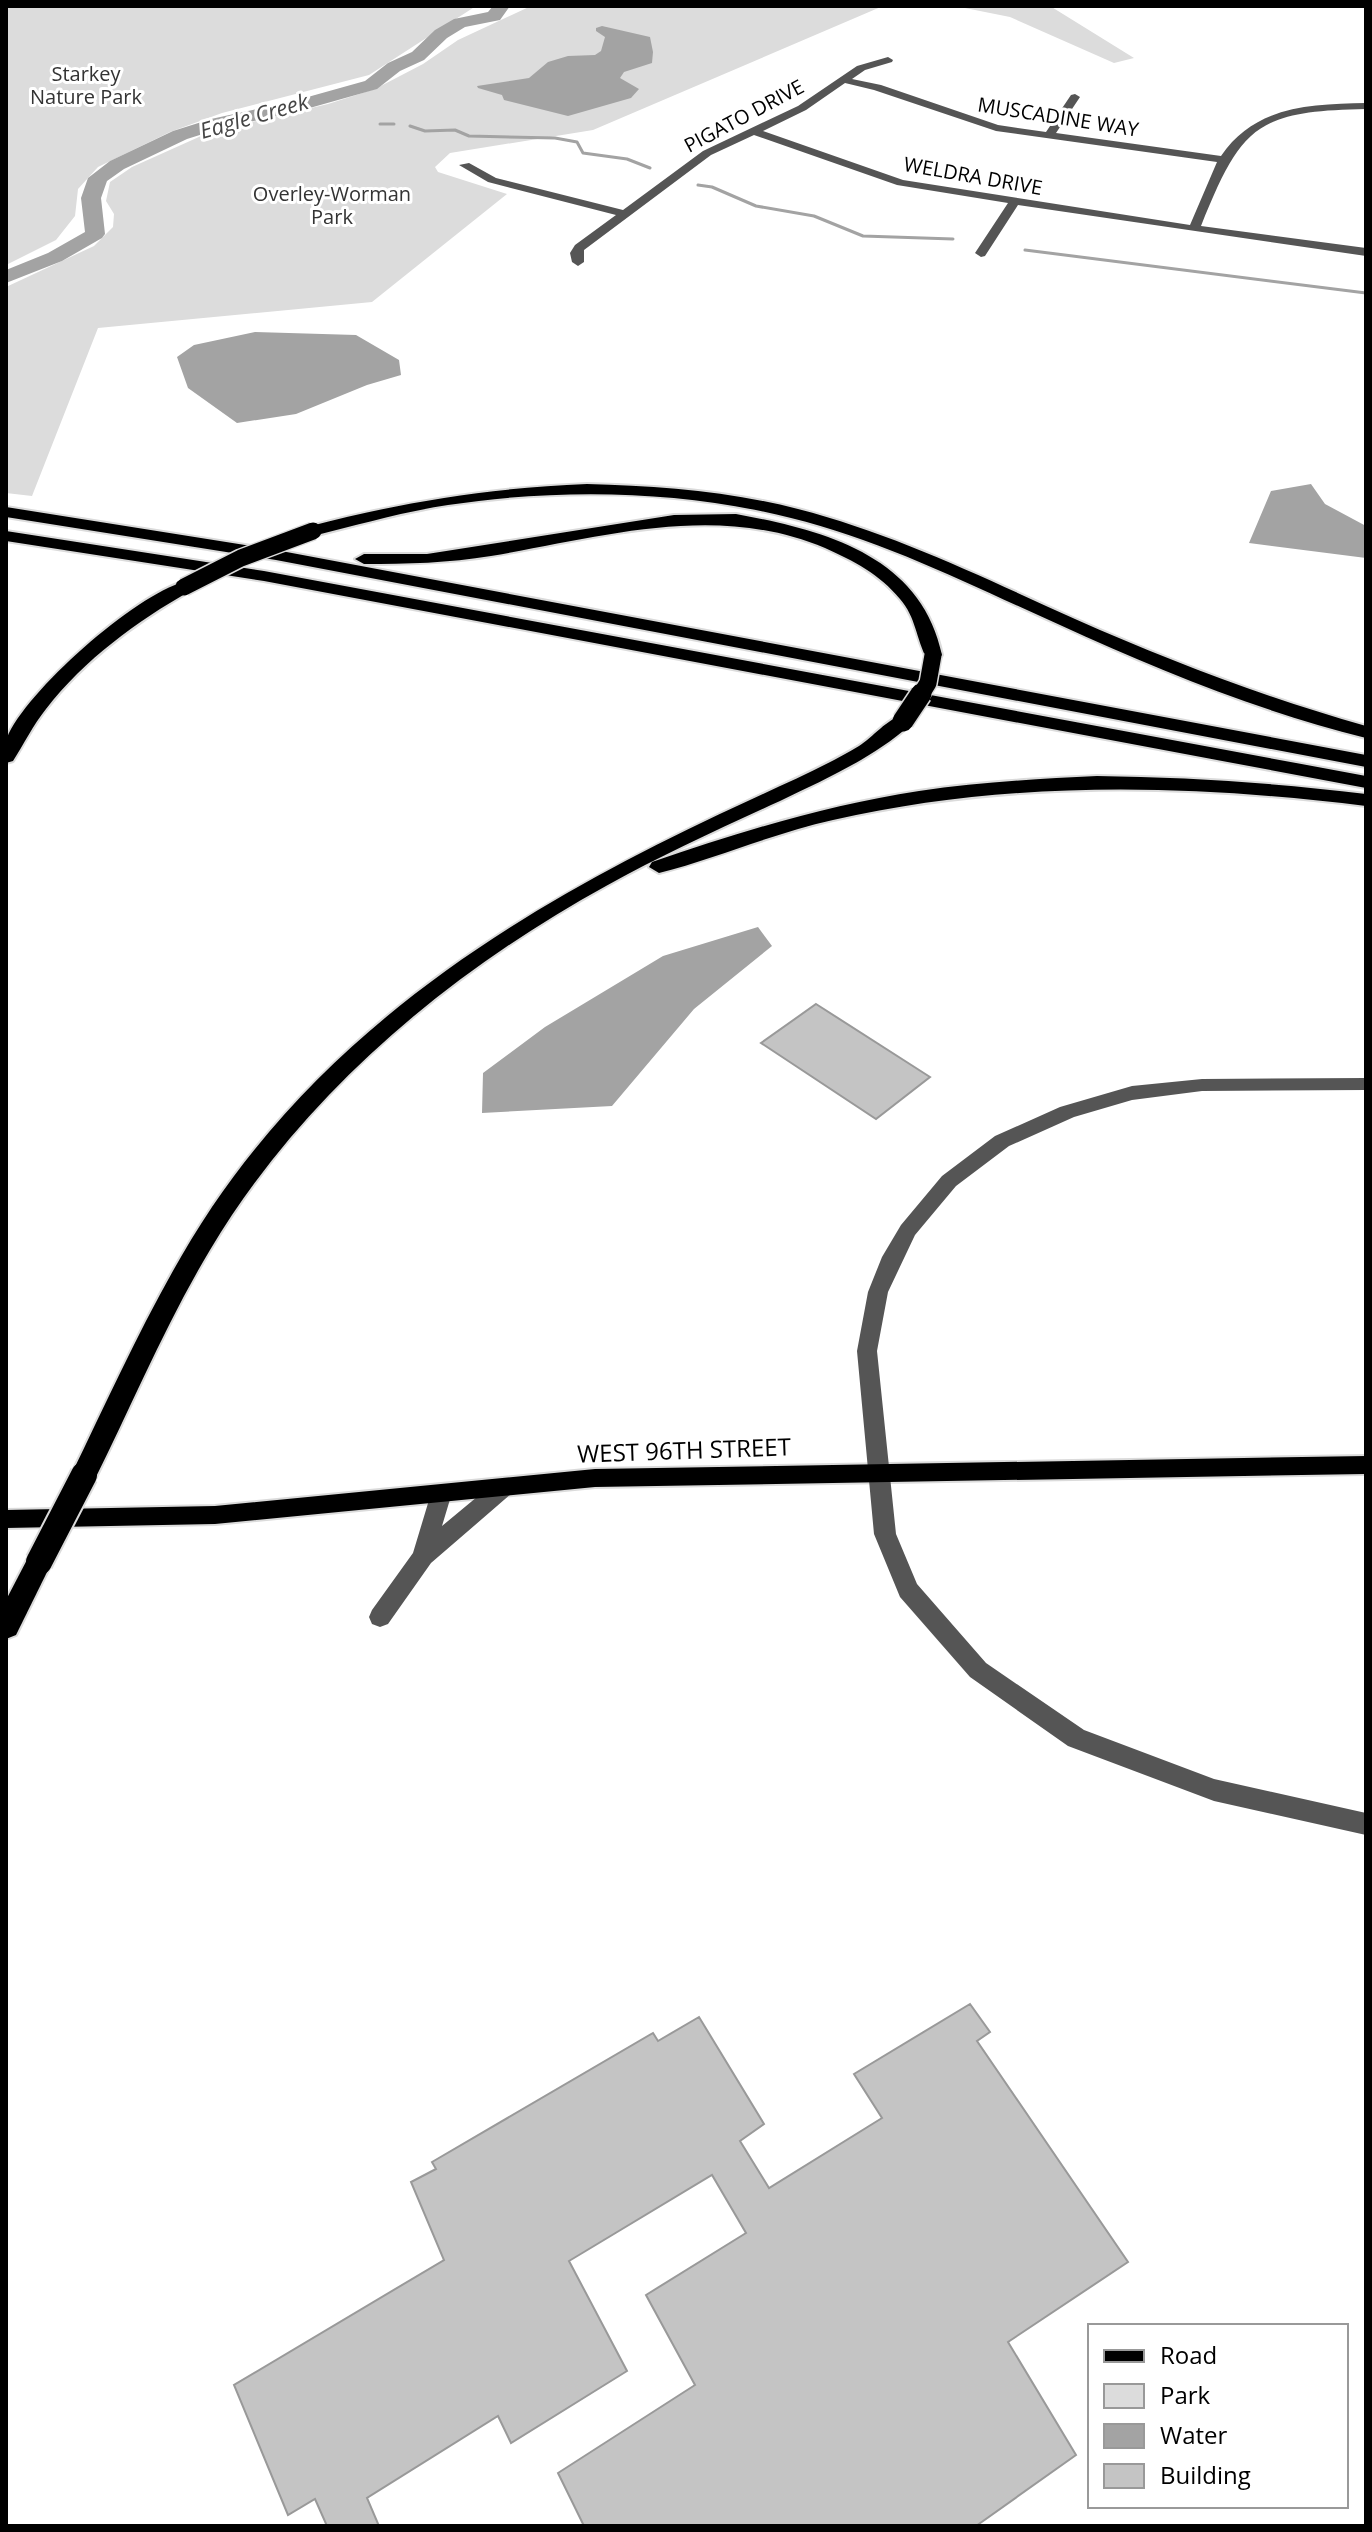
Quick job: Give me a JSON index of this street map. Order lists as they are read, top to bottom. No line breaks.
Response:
{"streets":{"main road":["WEST 96TH STREET"],"street":["PIGATO DRIVE","MUSCADINE WAY","WELDRA DRIVE"]},"crossings":[["PIGATO DRIVE","MUSCADINE WAY"],["PIGATO DRIVE","WELDRA DRIVE"]],"water":["Eagle Creek"],"parks":["Starkey Nature Park","Overley-Worman Park"],"legend":["Road","Park","Water","Building"]}
